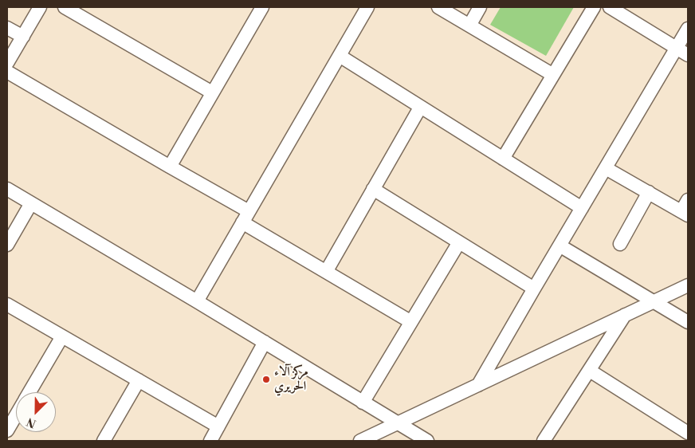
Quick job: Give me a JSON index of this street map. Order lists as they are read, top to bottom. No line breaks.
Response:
{"places":["مركز آلاء الحريري"],"north":"bottom left"}
